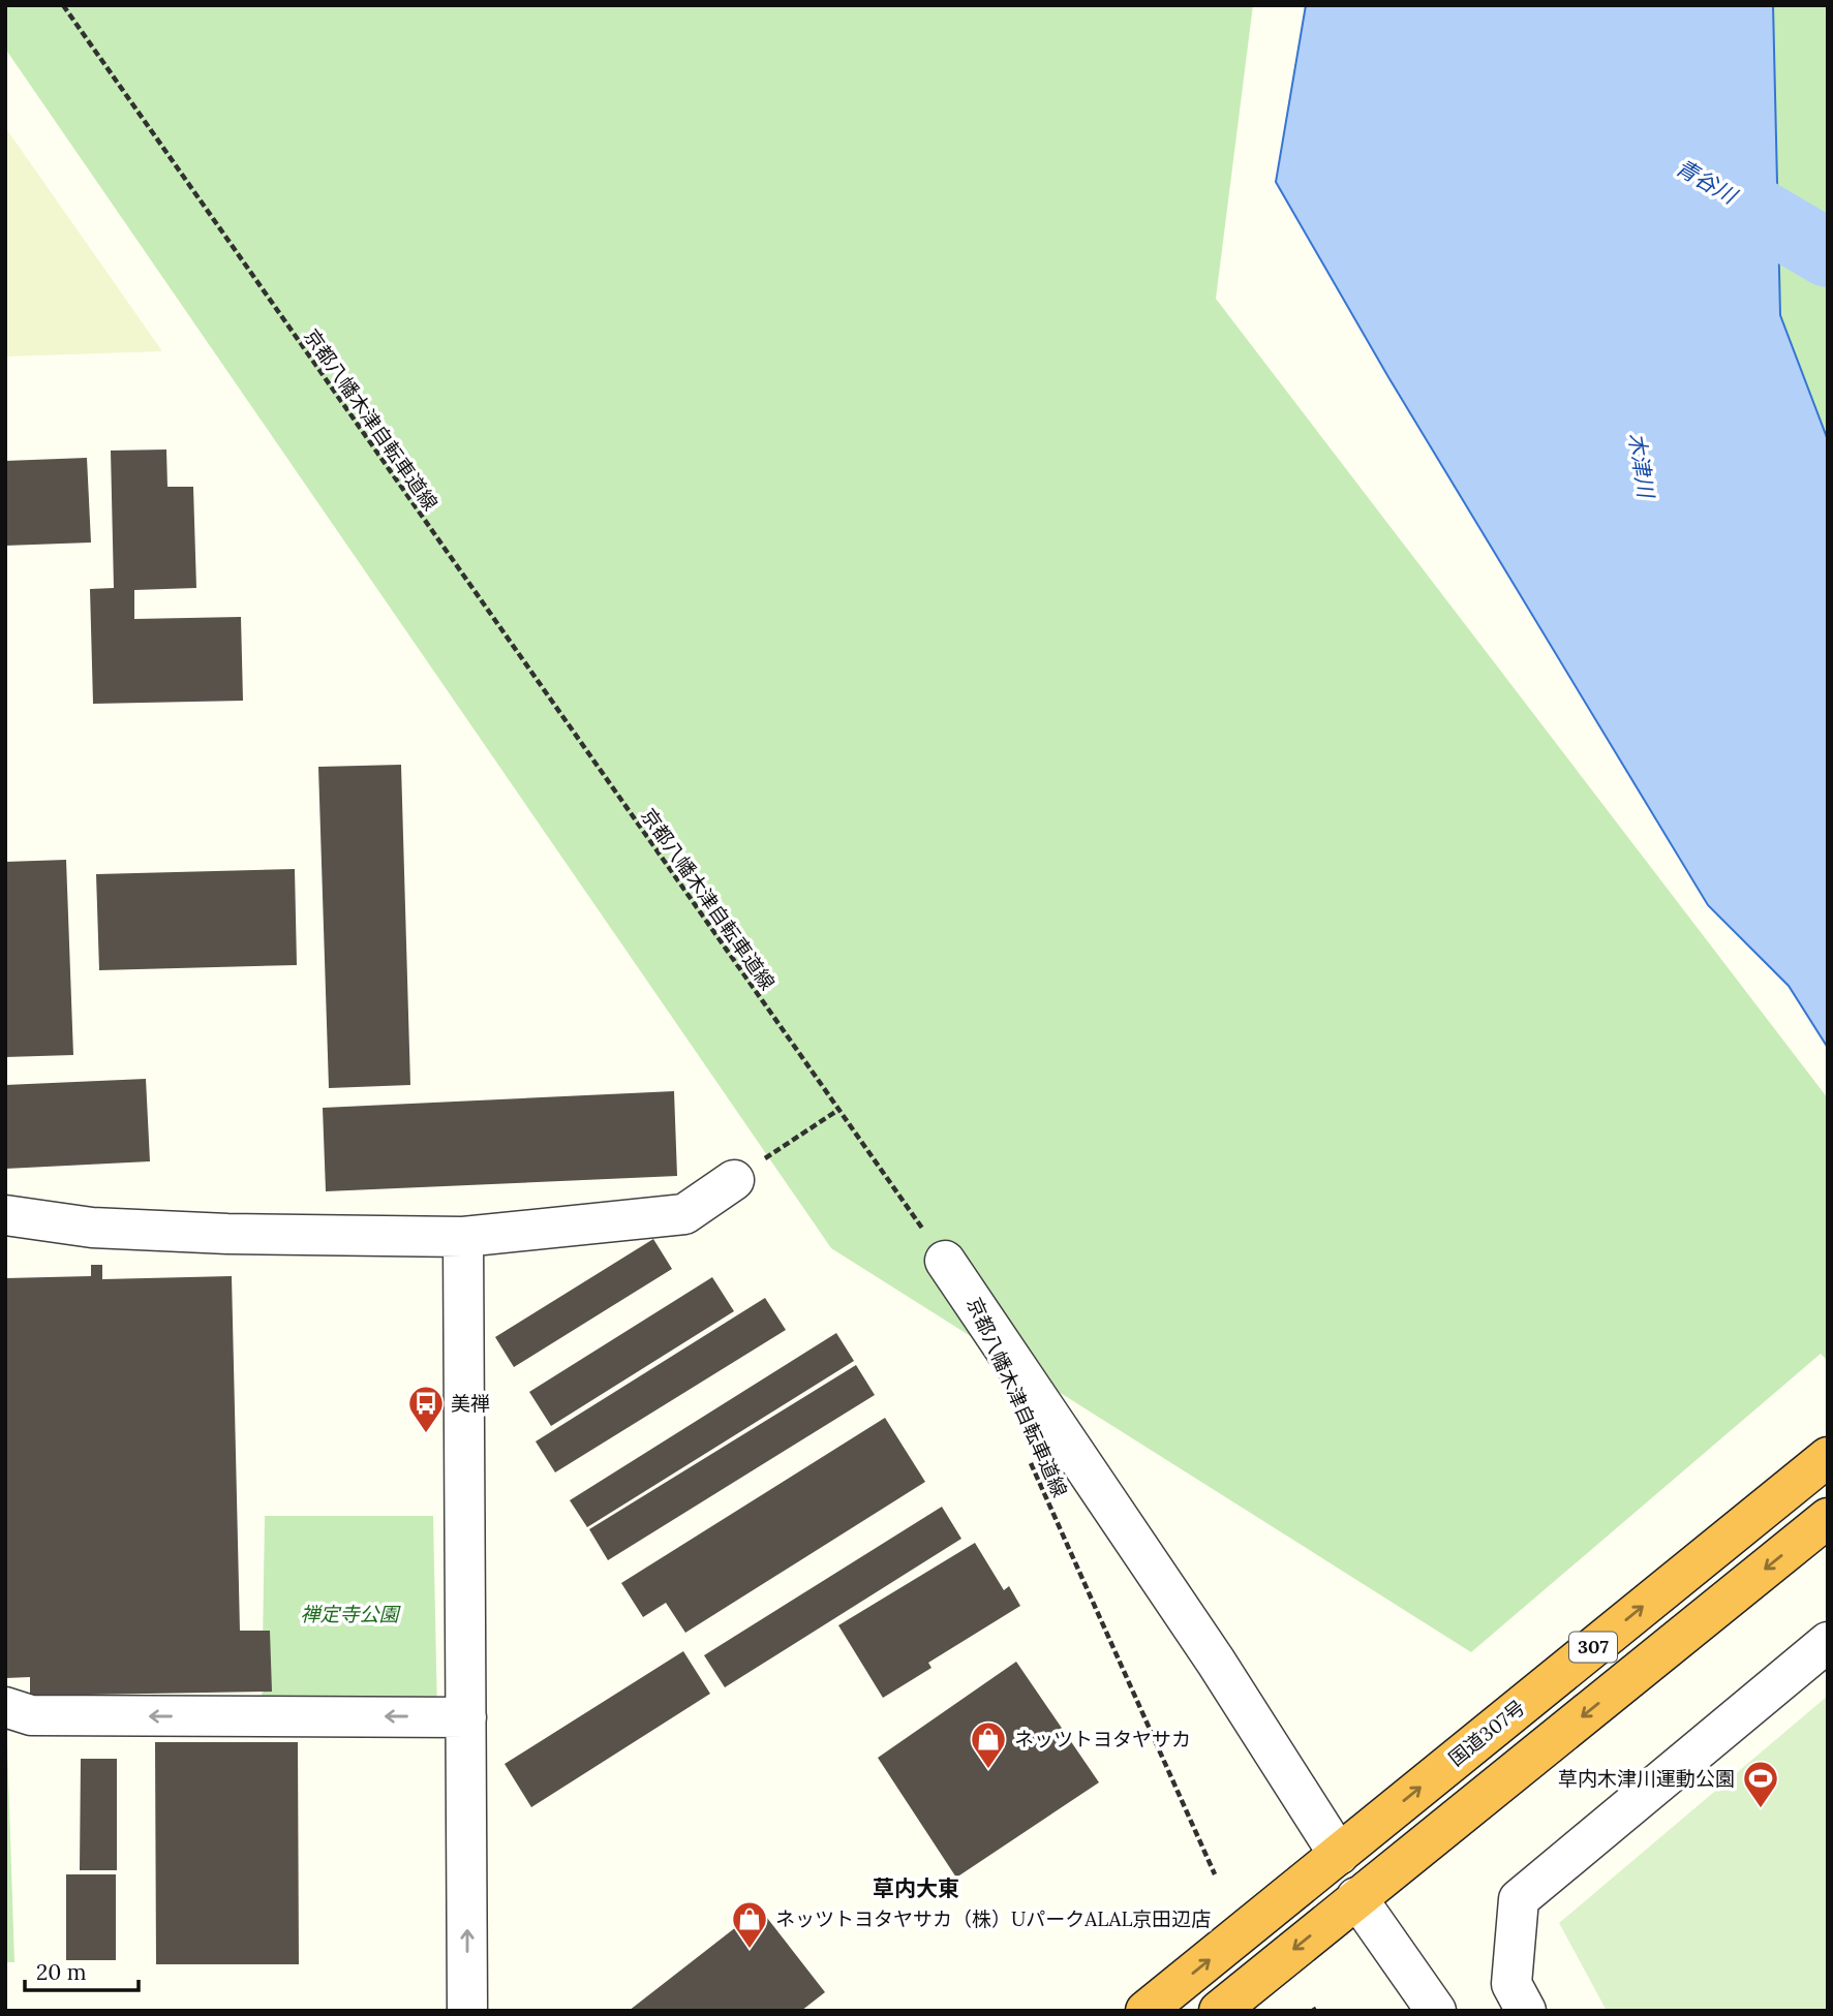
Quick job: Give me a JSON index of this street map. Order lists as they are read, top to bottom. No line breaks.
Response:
{"streets":{"highway":["307","国道307号"],"path":["京都八幡木津自転車道線"]},"districts":["草内大東"],"water":["青谷川","木津川"],"parks":["禅定寺公園"],"places":{"bus stop":["美禅"],"shop":["ネッツトヨタヤサカ","ネッツトヨタヤサカ（株）UパークALAL京田辺店"],"sports":["草内木津川運動公園"]},"scale_bar":"20 m"}
